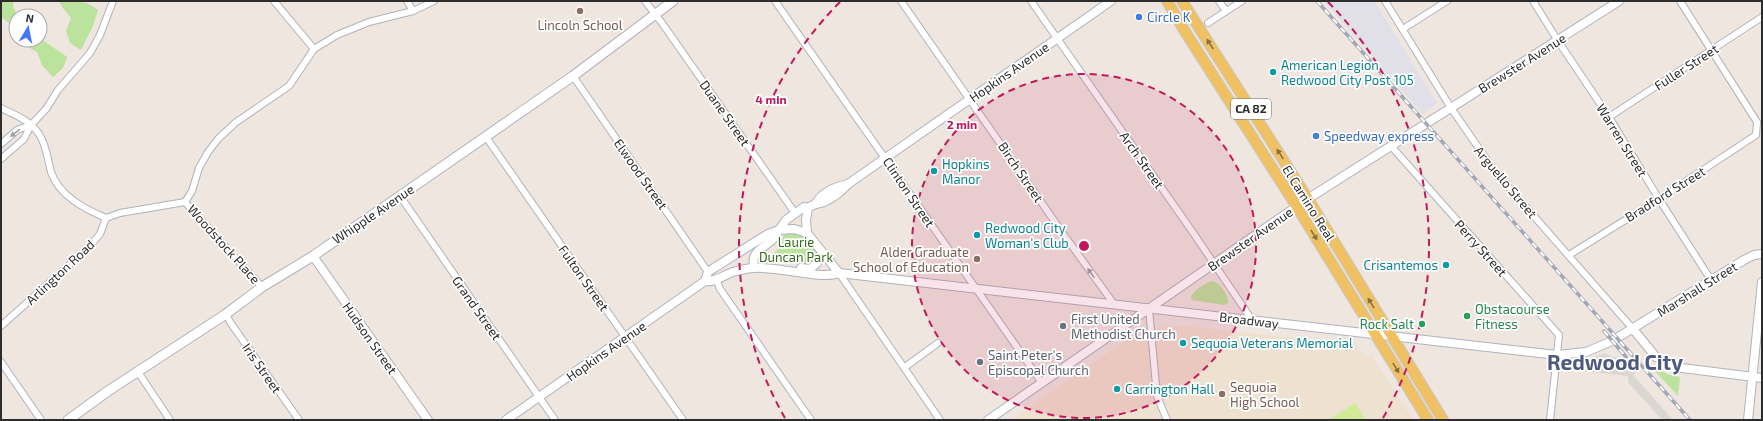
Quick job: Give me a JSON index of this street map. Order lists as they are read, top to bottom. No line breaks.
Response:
{"streets":{"main road":["CA 82","El Camino Real","Whipple Avenue"],"street":["Brewster Avenue","Fuller Street","Hopkins Avenue","Duane Street","Warren Street","Arch Street","Birch Street","Elwood Street","Arguello Street","Clinton Street","Bradford Street","Woodstock Place","Perry Street","Arlington Road","Fulton Street","Marshall Street","Grand Street","Broadway","Hudson Street","Iris Street"]},"crossings":[["Brewster Avenue","Warren Street"],["Brewster Avenue","Arch Street"],["Brewster Avenue","Arguello Street"],["Brewster Avenue","Clinton Street"],["Brewster Avenue","El Camino Real"],["Brewster Avenue","Perry Street"],["Brewster Avenue","Broadway"],["Fuller Street","Warren Street"],["Fuller Street","Bradford Street"],["Hopkins Avenue","Duane Street"],["Hopkins Avenue","Arch Street"],["Hopkins Avenue","Birch Street"],["Hopkins Avenue","Elwood Street"],["Hopkins Avenue","Clinton Street"],["Hopkins Avenue","Fulton Street"],["Hopkins Avenue","Grand Street"],["Hopkins Avenue","Broadway"],["Duane Street","Whipple Avenue"],["Warren Street","Bradford Street"],["Warren Street","Marshall Street"],["Arch Street","Broadway"],["Birch Street","Broadway"],["Elwood Street","Whipple Avenue"],["Arguello Street","Bradford Street"],["Arguello Street","Marshall Street"],["Arguello Street","Broadway"],["Clinton Street","Broadway"],["El Camino Real","Broadway"],["Whipple Avenue","Woodstock Place"],["Whipple Avenue","Fulton Street"],["Whipple Avenue","Grand Street"],["Whipple Avenue","Hudson Street"],["Whipple Avenue","Iris Street"],["Perry Street","Broadway"],["Marshall Street","Broadway"]],"one_way":["Birch Street"],"districts":["Redwood City"],"parks":["Laurie Duncan Park"],"places":["Lincoln School","Circle K","American Legion Redwood City Post 105","Speedway express","Hopkins Manor","Redwood City Woman's Club","Alder Graduate School of Education","Crisantemos","Obstacourse Fitness","Rock Salt","First United Methodist Church","Sequoia Veterans Memorial","Saint Peter's Episcopal Church","Carrington Hall","Sequoia High School"],"north":"top","rings":["4 min","2 min"]}
